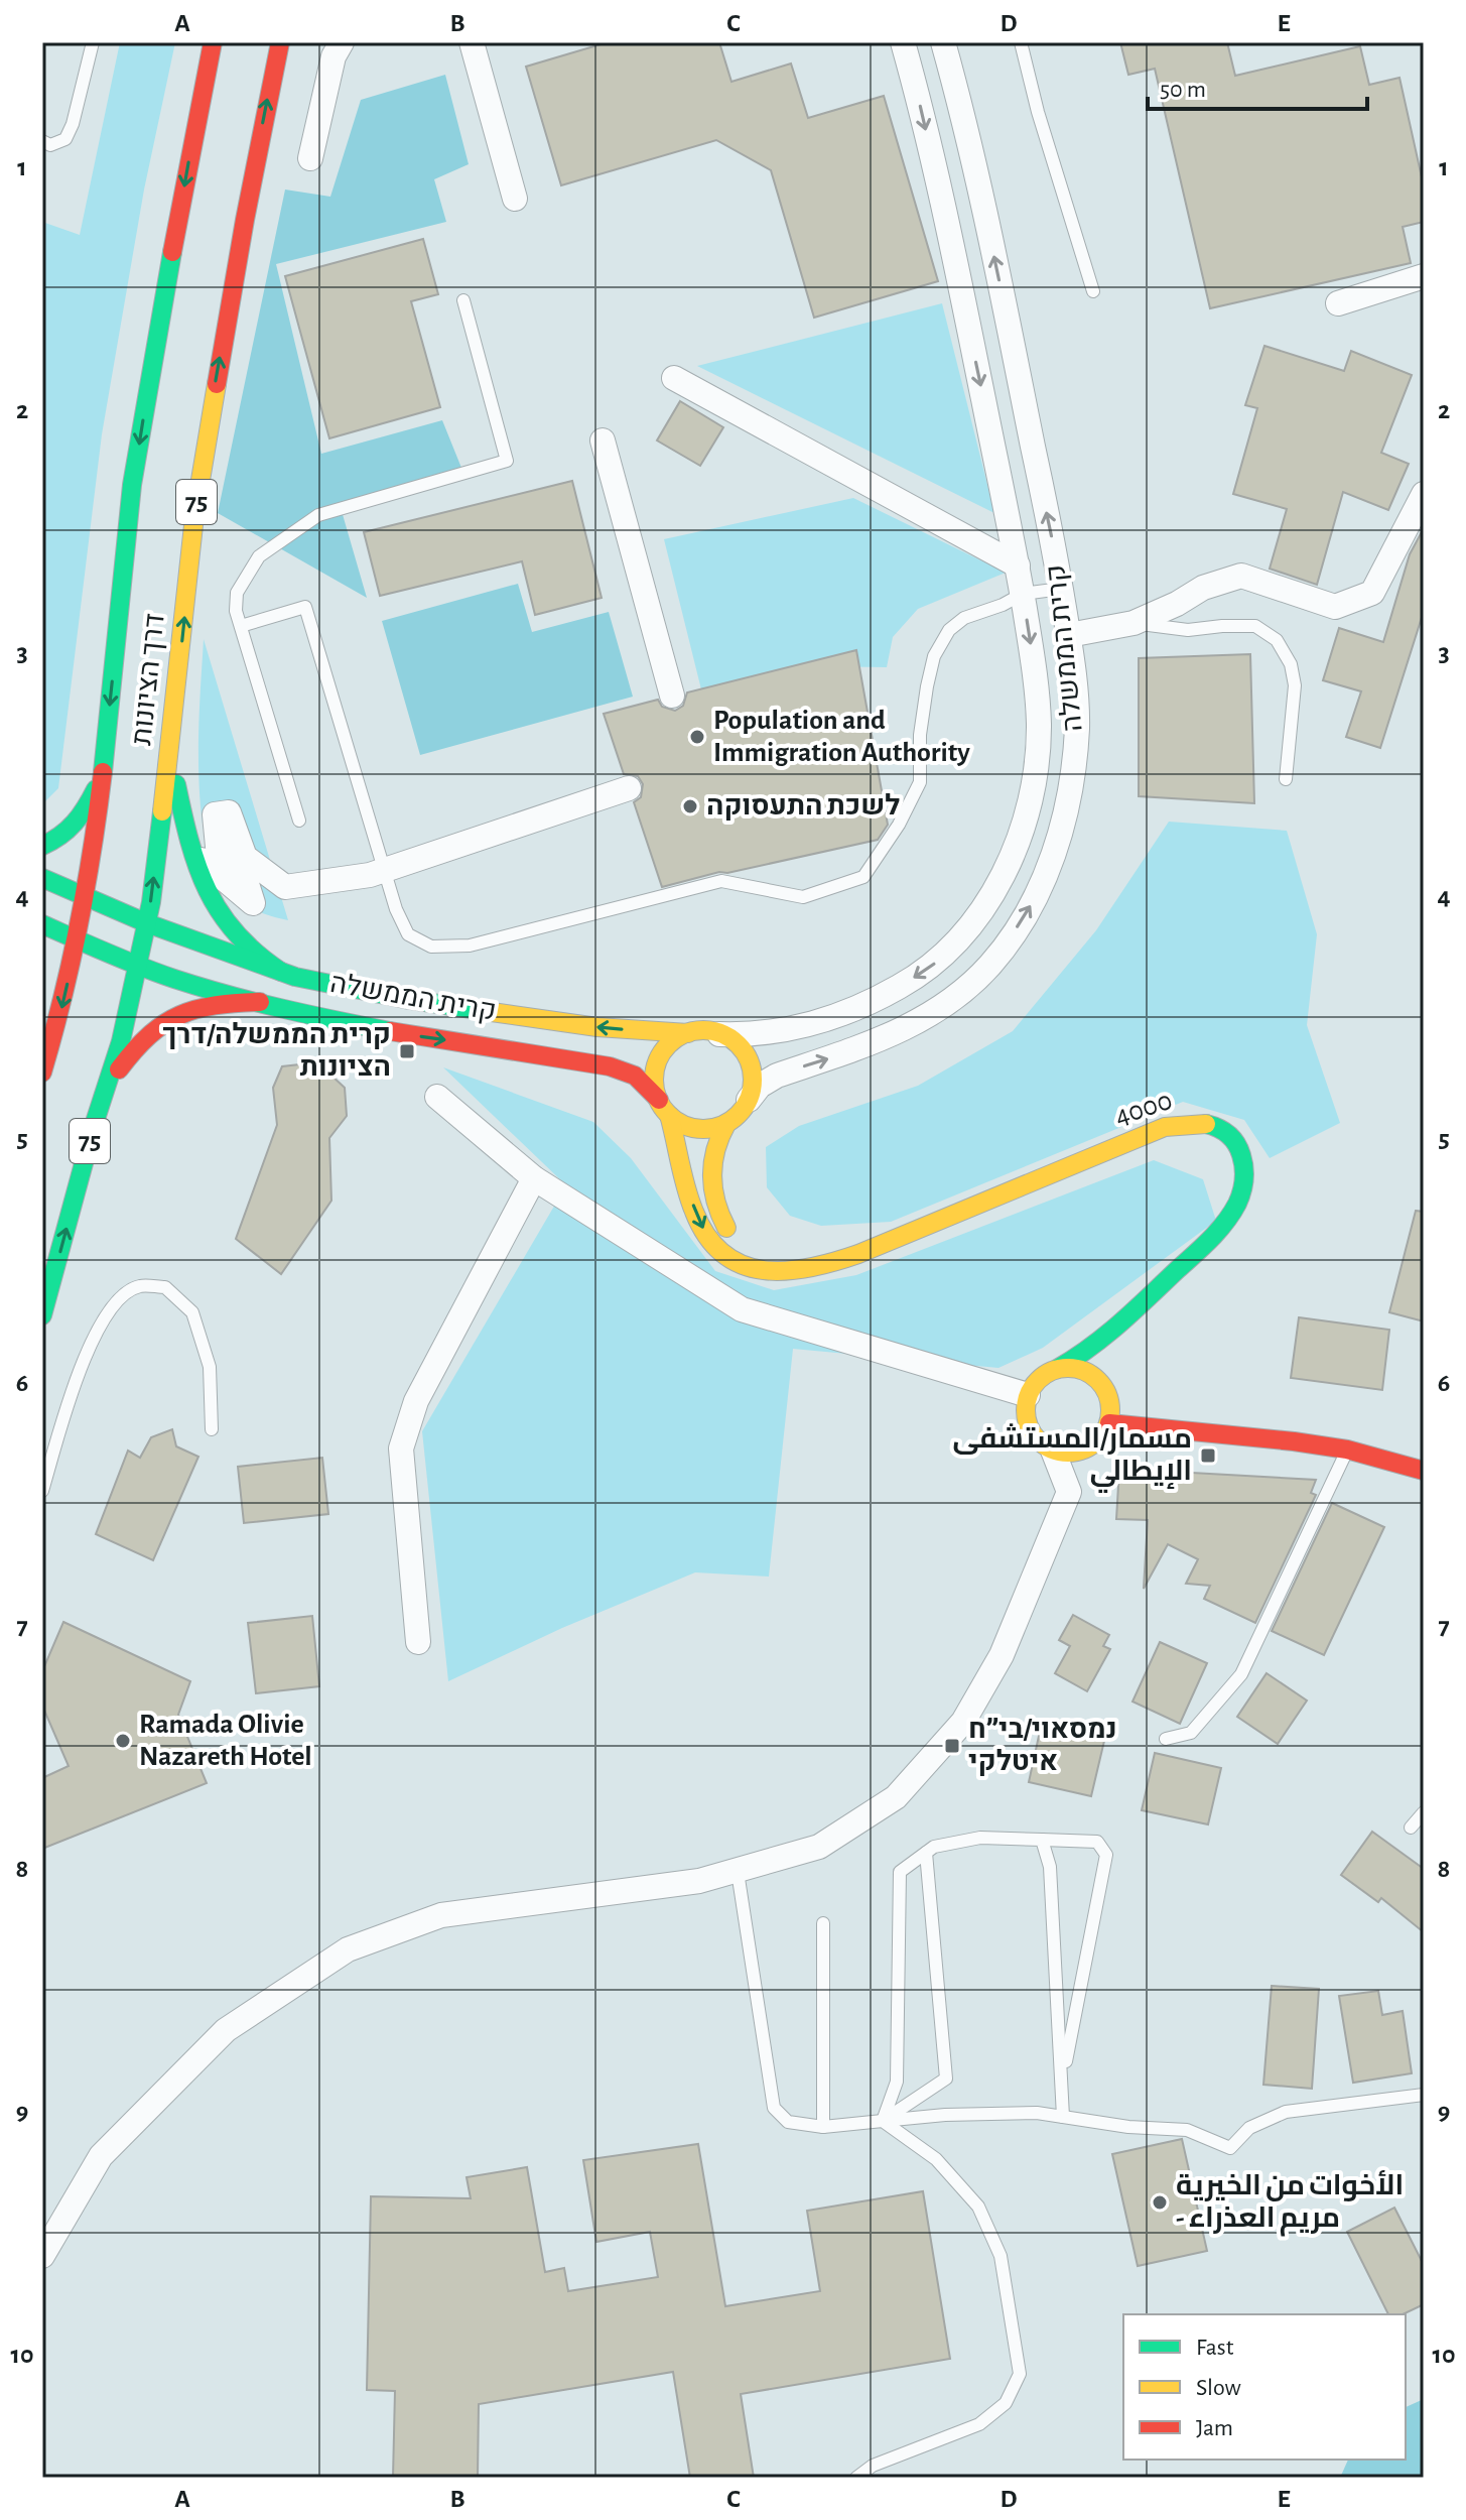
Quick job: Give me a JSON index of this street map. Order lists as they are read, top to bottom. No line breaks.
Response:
{"streets":{"main road":["75","קרית הממשלה","דרך הציונות","4000"]},"crossings":[["קרית הממשלה","דרך הציונות"],["קרית הממשלה","4000"]],"places":{"other":["Population and Immigration Authority","לשכת התעסוקה","Ramada Olivie Nazareth Hotel","الأخوات من الخيرية - مريم العذراء"],"transit":["קרית הממשלה/דרך הציונות","مسمار/المستشفى الإيطالي","נמסאוי/בי״ח איטלקי"]},"legend":["Fast","Slow","Jam"],"scale_bar":"50 m","grid":{"columns":["A","B","C","D","E"],"rows":["1","2","3","4","5","6","7","8","9","10"]}}
